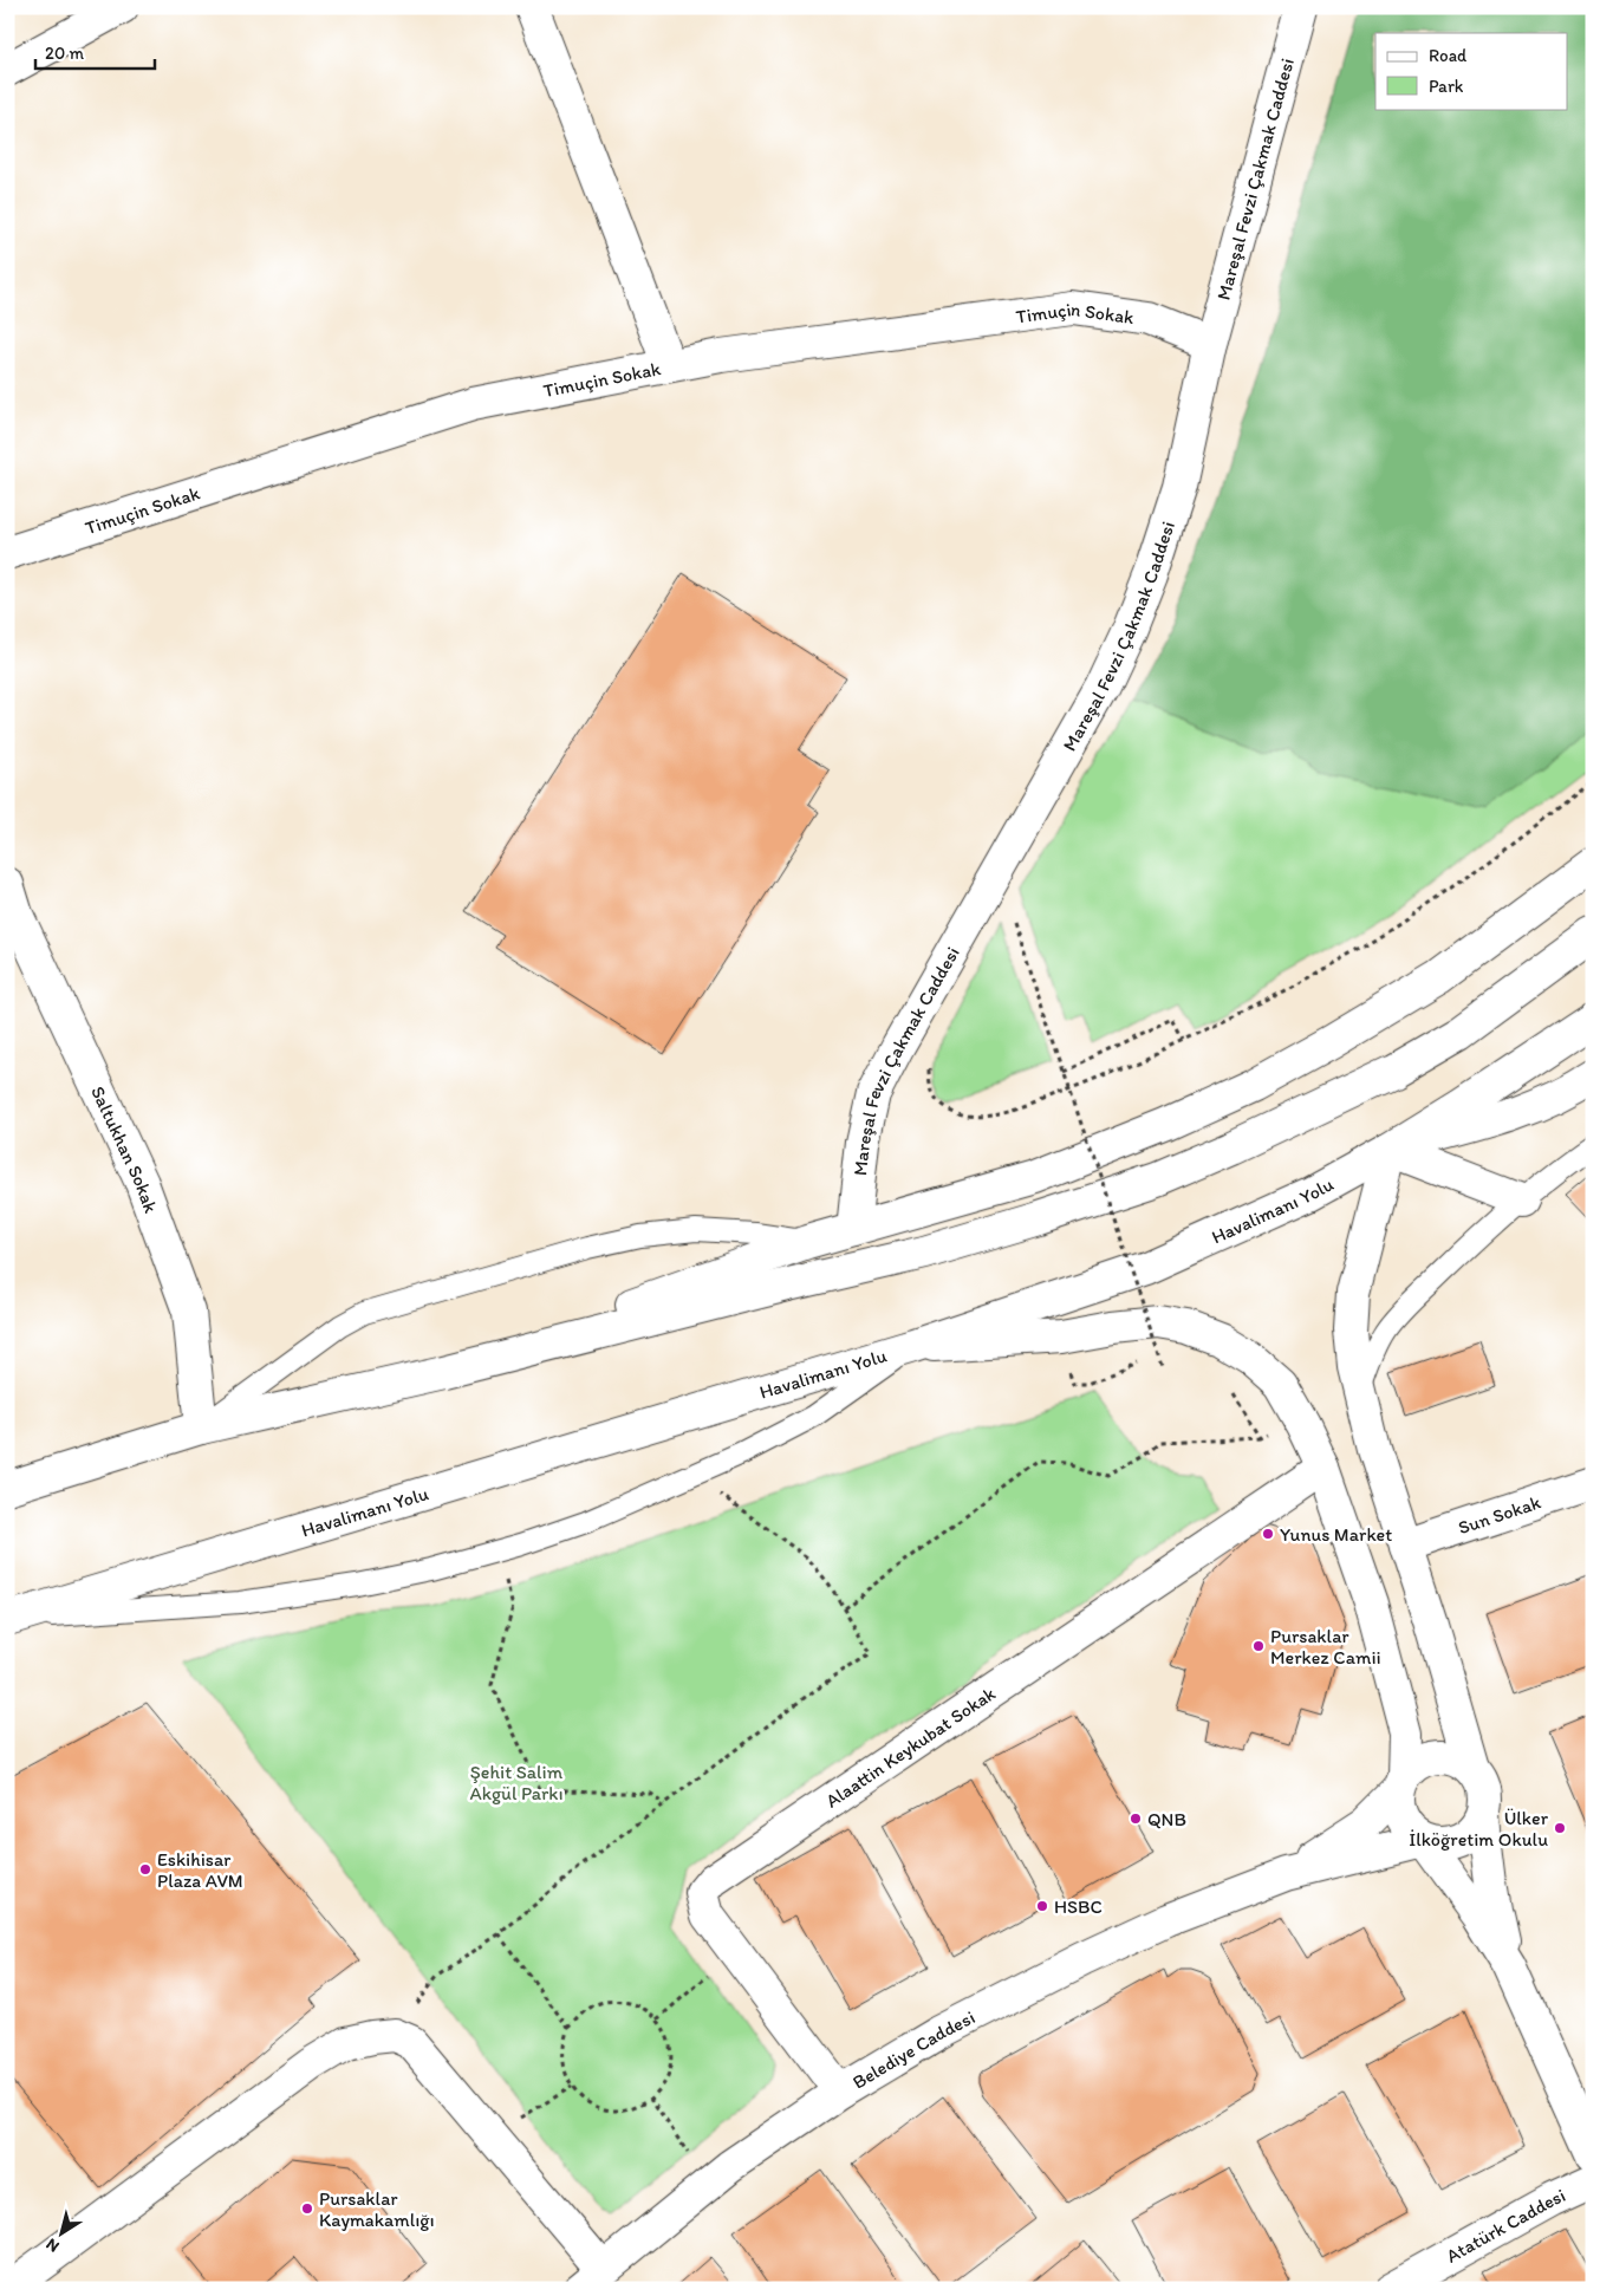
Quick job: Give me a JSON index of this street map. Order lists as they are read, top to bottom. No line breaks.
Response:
{"streets":{"main road":["Mareşal Fevzi Çakmak Caddesi","Timuçin Sokak","Saltukhan Sokak","Havalimanı Yolu","Sun Sokak","Alaattin Keykubat Sokak","Belediye Caddesi","Atatürk Caddesi"]},"crossings":[["Mareşal Fevzi Çakmak Caddesi","Timuçin Sokak"],["Alaattin Keykubat Sokak","Belediye Caddesi"]],"parks":["Şehit Salim Akgül Parkı"],"places":["Yunus Market","Pursaklar Merkez Camii","QNB","Ülker İlköğretim Okulu","Eskihisar Plaza AVM","HSBC","Pursaklar Kaymakamlığı"],"legend":["Road","Park"],"scale_bar":"20 m","north":"bottom left"}
